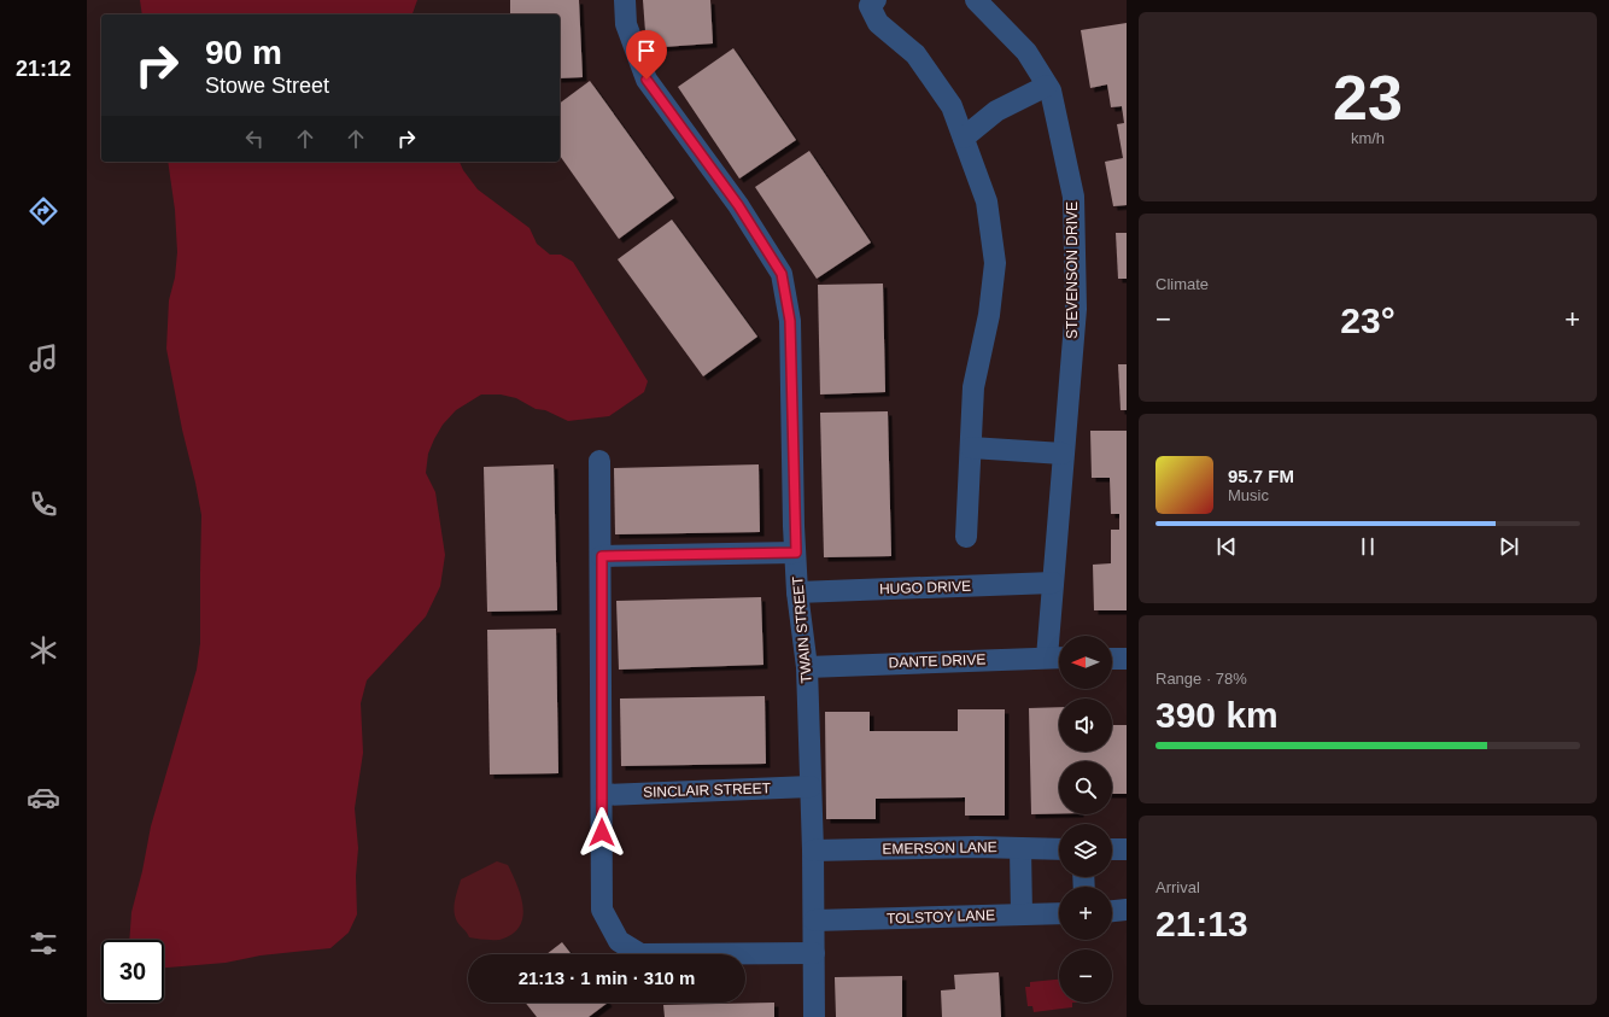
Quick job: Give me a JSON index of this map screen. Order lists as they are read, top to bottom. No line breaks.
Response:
{"streets":{"street":["STEVENSON DRIVE","HUGO DRIVE","TWAIN STREET","DANTE DRIVE","SINCLAIR STREET","EMERSON LANE","TOLSTOY LANE"]},"crossings":[["STEVENSON DRIVE","HUGO DRIVE"],["STEVENSON DRIVE","DANTE DRIVE"],["HUGO DRIVE","TWAIN STREET"],["TWAIN STREET","DANTE DRIVE"],["TWAIN STREET","SINCLAIR STREET"],["TWAIN STREET","EMERSON LANE"],["TWAIN STREET","TOLSTOY LANE"]],"north":"left","page":{"tabs":"21:12","tile":[["23","km/h"],"Climate",["Range · 78%","390 km"],["Arrival","21:13"]],"turn":["90 m","Stowe Street"],"heat":["−","23°","+"],"song":["95.7 FM","Music"],"map_buttons":["+","−"],"limit":"30","trip":"21:13 · 1 min · 310 m"}}
